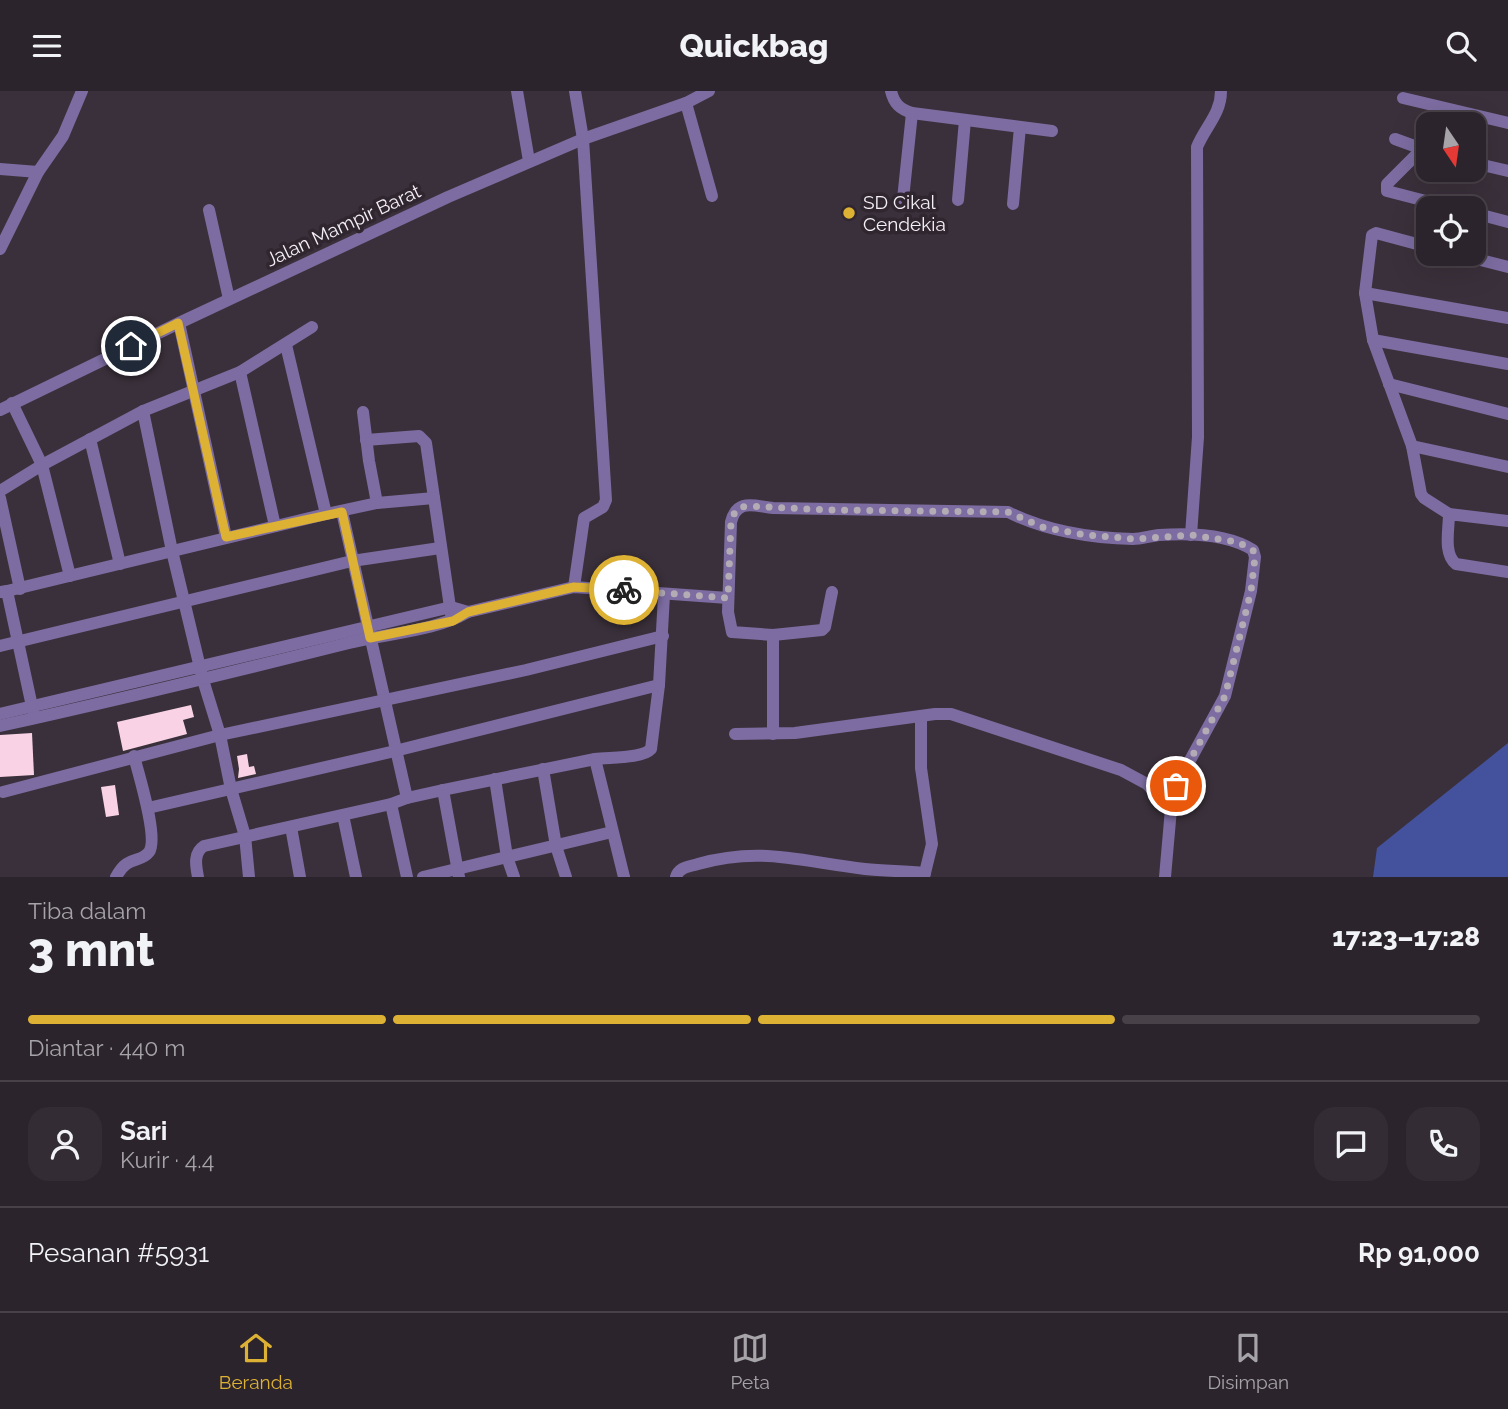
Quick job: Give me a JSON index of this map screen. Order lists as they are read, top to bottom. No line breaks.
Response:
{"streets":{"street":["Jalan Mampir Barat"]},"places":["SD Cikal Cendekia"],"north":"bottom","page":{"header":"Quickbag","heading":["3 mnt","Tiba dalam","17:23–17:28"],"panel":["Sari","Kurir · 4.4","Pesanan #5931","Rp 91,000"],"bar":"Diantar · 440 m","tabs":["Beranda","Peta","Disimpan"]}}
